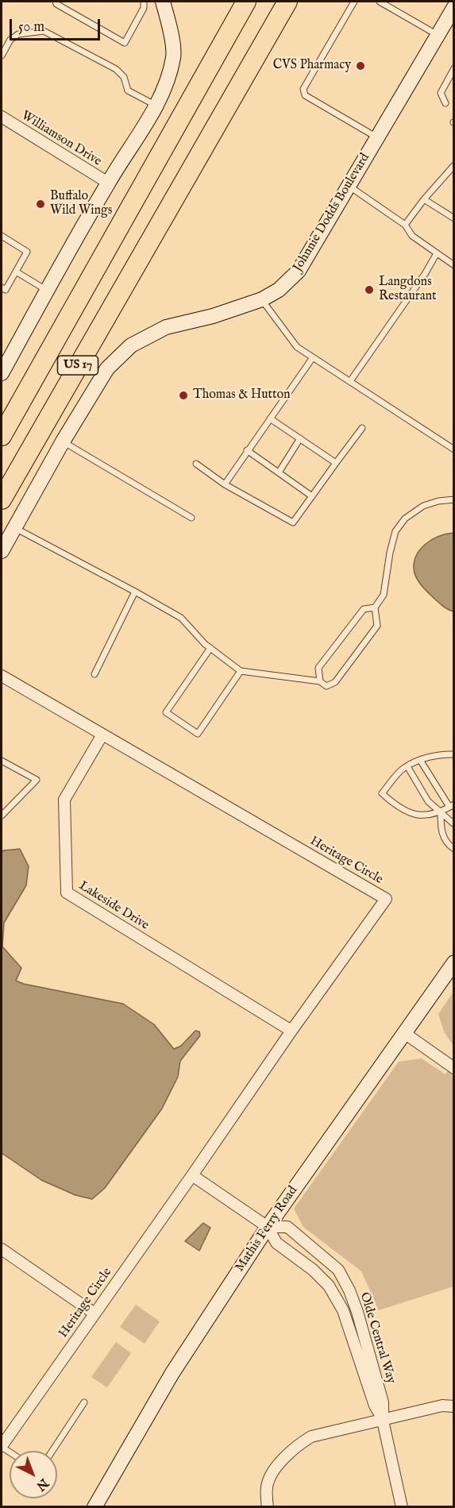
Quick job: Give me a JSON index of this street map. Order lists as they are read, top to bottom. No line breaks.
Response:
{"streets":{"highway":["US 17"],"street":["Williamson Drive","Johnnie Dodds Boulevard","Heritage Circle","Lakeside Drive","Mathis Ferry Road","Olde Central Way"]},"crossings":[["Heritage Circle","Lakeside Drive"],["Mathis Ferry Road","Olde Central Way"]],"places":["CVS Pharmacy","Buffalo Wild Wings","Langdons Restaurant","Thomas & Hutton"],"scale_bar":"50 m","north":"bottom right"}
